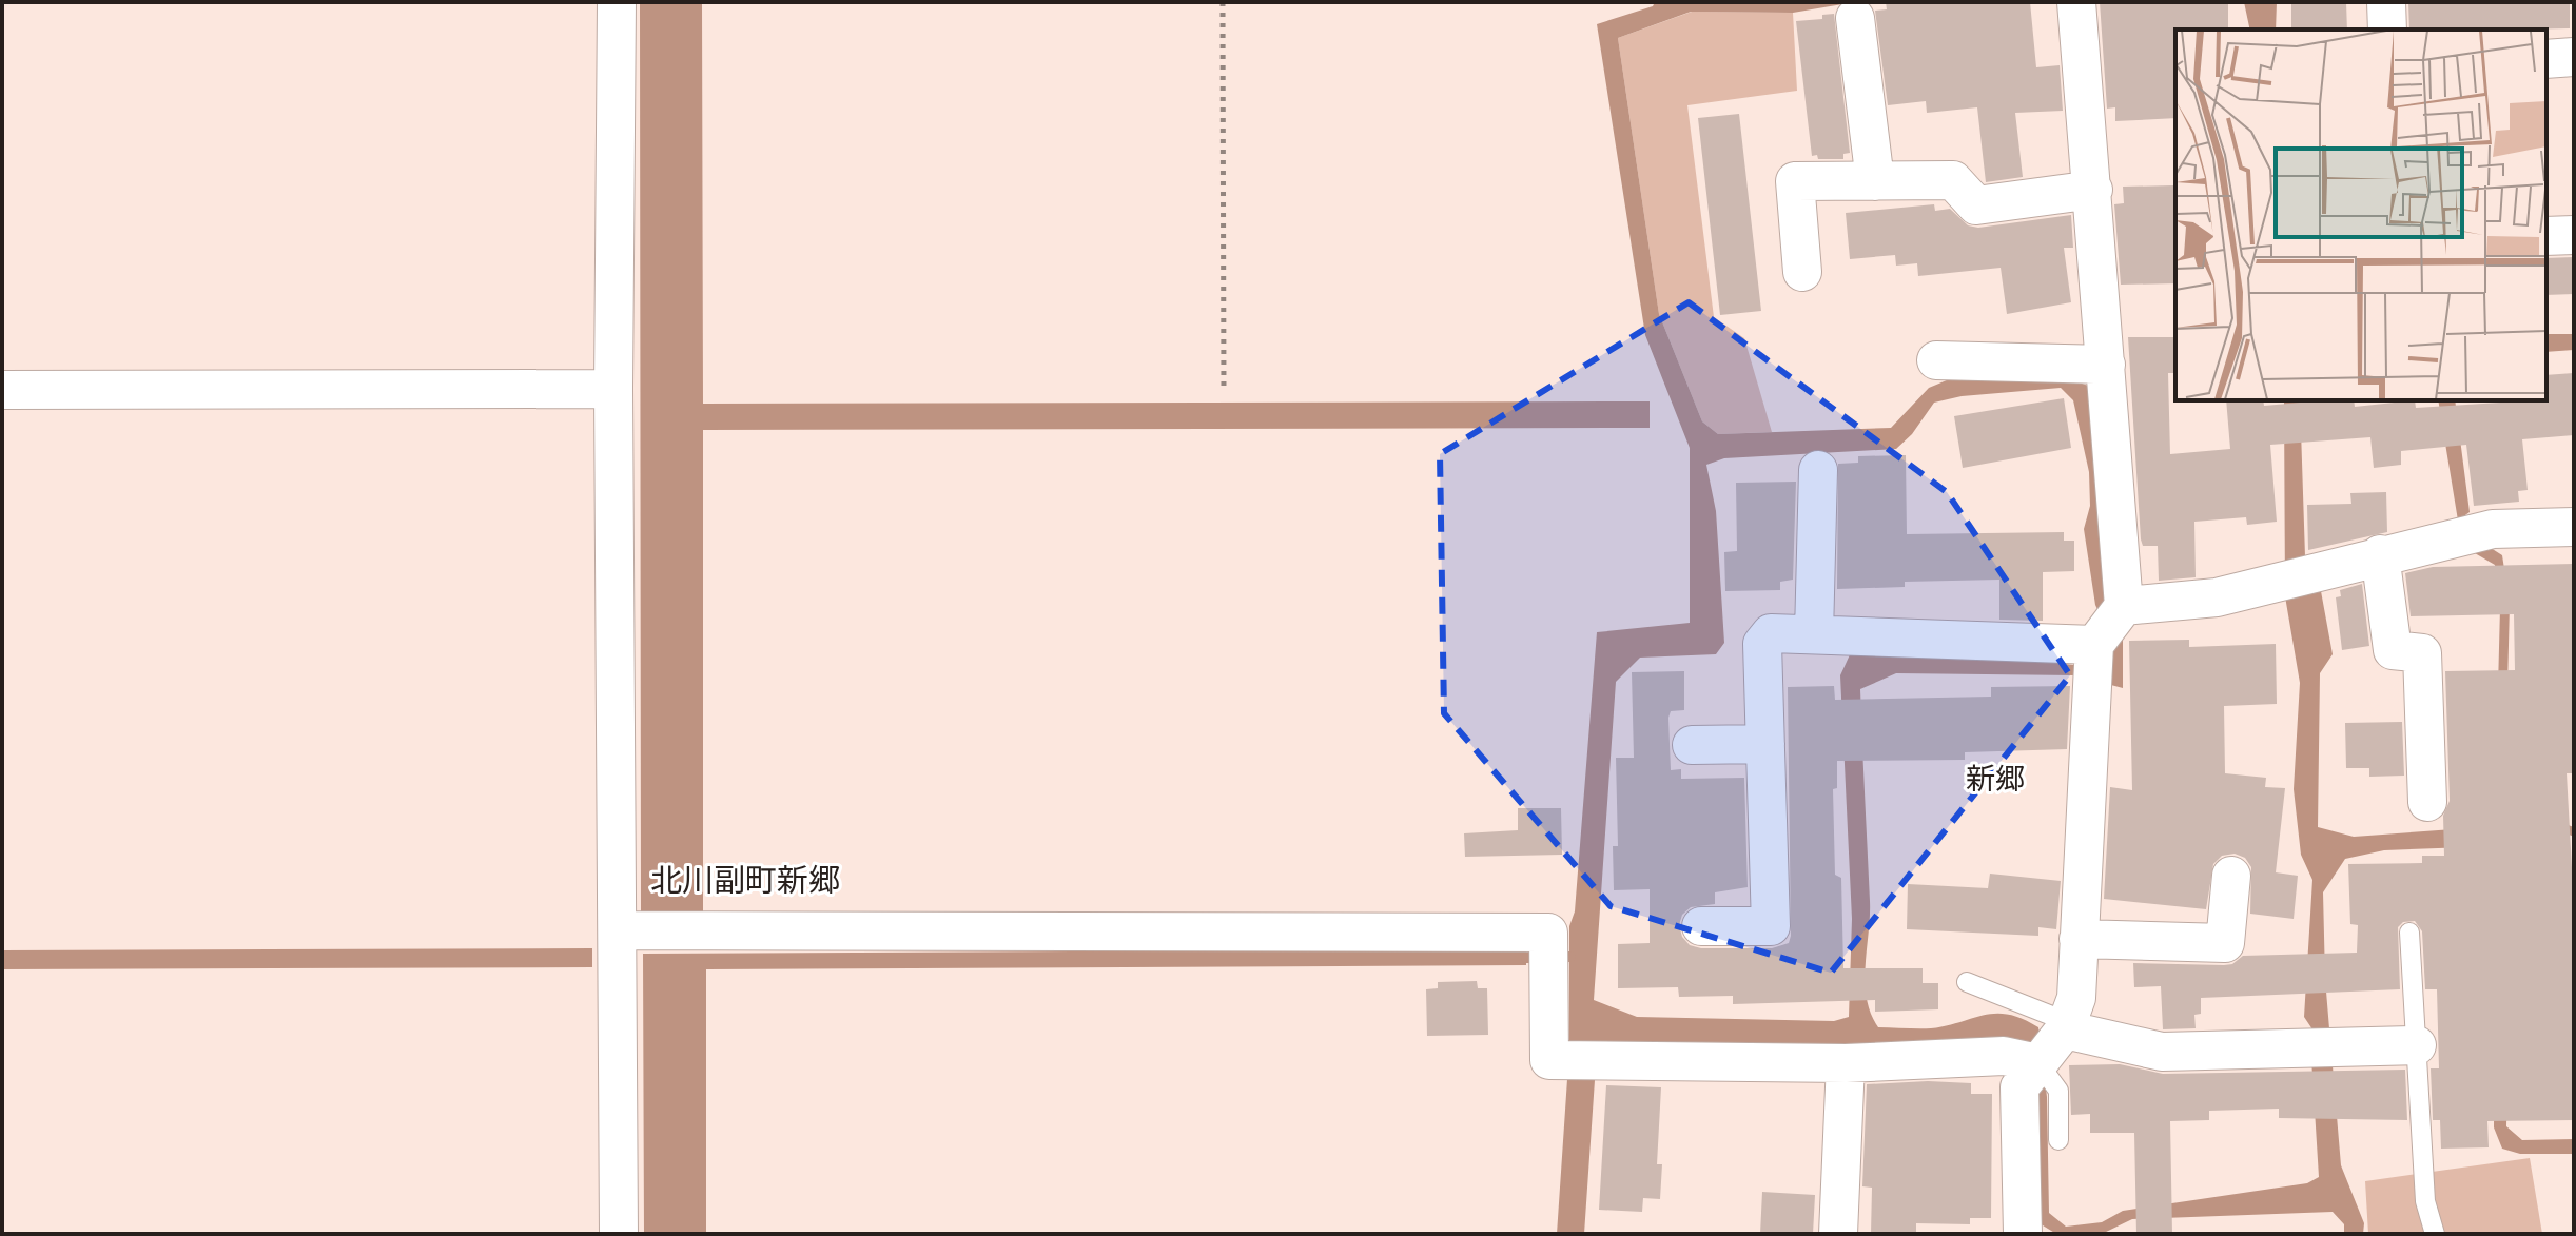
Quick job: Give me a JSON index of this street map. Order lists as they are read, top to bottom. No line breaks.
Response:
{"districts":["新郷","北川副町新郷"]}
